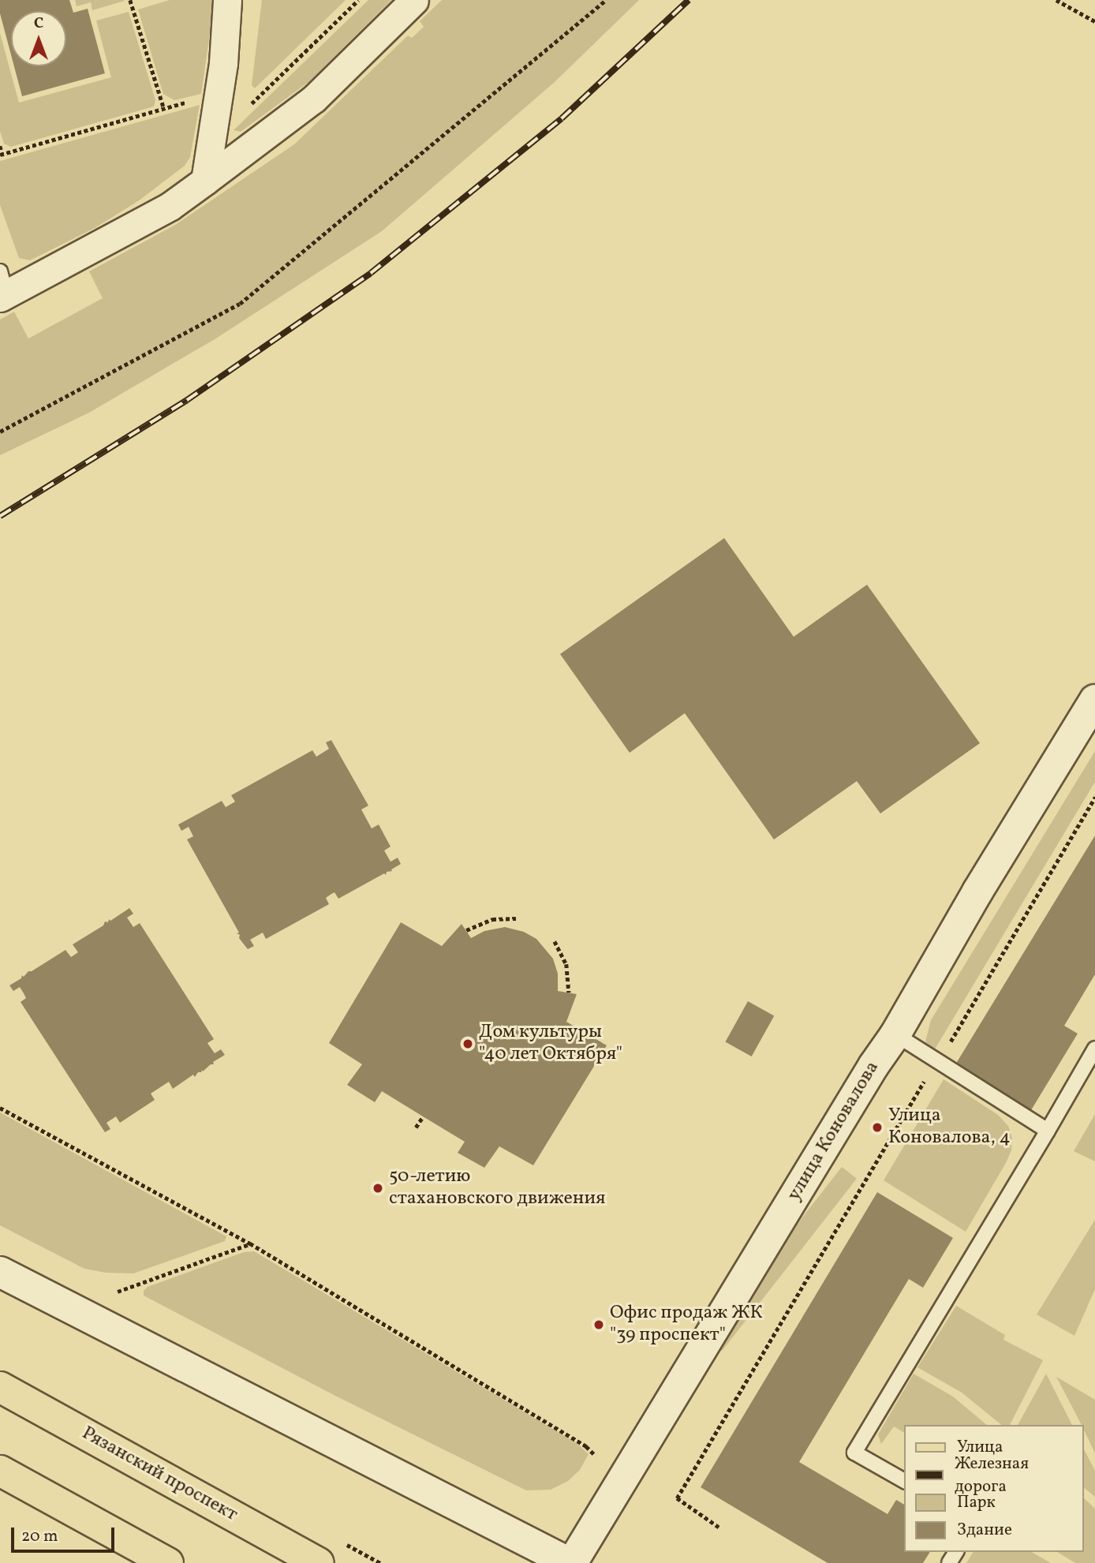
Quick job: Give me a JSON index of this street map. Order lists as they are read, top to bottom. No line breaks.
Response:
{"streets":{"main road":["Рязанский проспект"],"street":["улица Коновалова"]},"places":["Дом культуры \"40 лет Октября\"","Улица Коновалова, 4","50-летию стахановского движения","Офис продаж ЖК \"39 проспект\""],"legend":["Улица","Железная дорога","Парк","Здание"],"scale_bar":"20 m","north":"top"}
